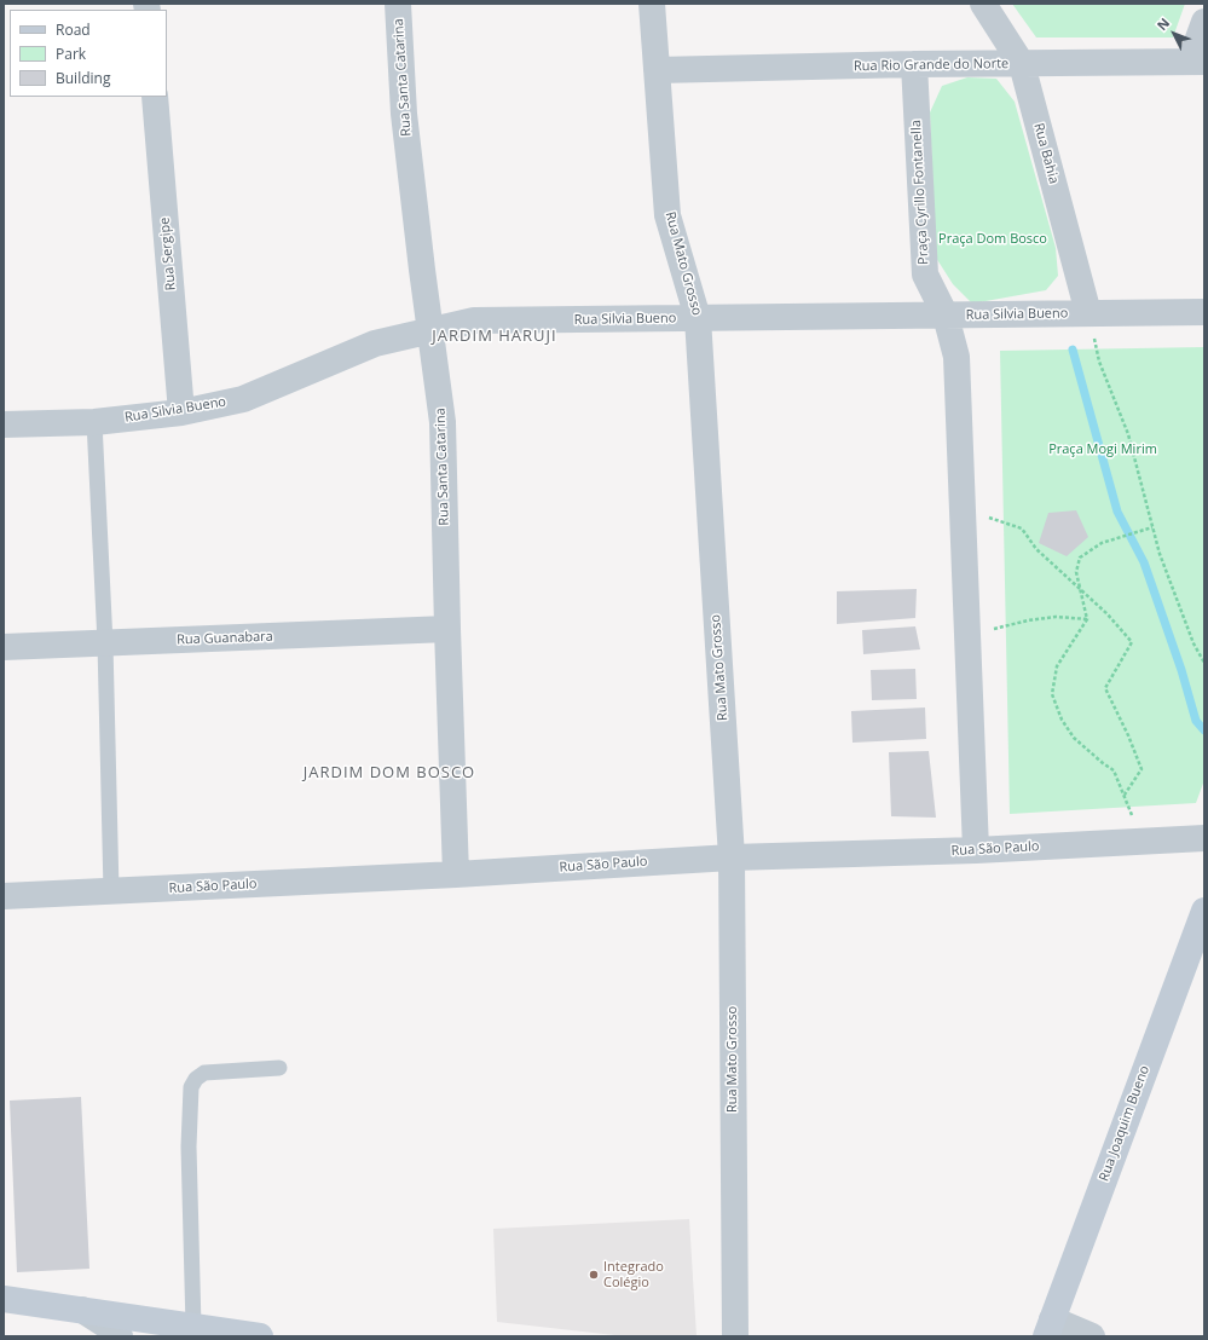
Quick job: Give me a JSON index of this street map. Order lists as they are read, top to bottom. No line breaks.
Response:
{"streets":{"street":["Rua Rio Grande do Norte","Rua Santa Catarina","Rua Bahia","Praça Cyrillo Fontanella","Rua Sergipe","Rua Mato Grosso","Rua Silvia Bueno","Rua Guanabara","Rua São Paulo","Rua Joaquim Bueno"]},"crossings":[["Rua Rio Grande do Norte","Rua Bahia"],["Rua Rio Grande do Norte","Praça Cyrillo Fontanella"],["Rua Rio Grande do Norte","Rua Mato Grosso"],["Rua Santa Catarina","Rua Silvia Bueno"],["Rua Santa Catarina","Rua Guanabara"],["Rua Santa Catarina","Rua São Paulo"],["Rua Bahia","Rua Silvia Bueno"],["Praça Cyrillo Fontanella","Rua Silvia Bueno"],["Rua Sergipe","Rua Silvia Bueno"],["Rua Mato Grosso","Rua Silvia Bueno"],["Rua Mato Grosso","Rua São Paulo"]],"districts":["JARDIM HARUJI","JARDIM DOM BOSCO"],"parks":["Praça Dom Bosco","Praça Mogi Mirim"],"places":["Integrado Colégio"],"legend":["Road","Park","Building"],"north":"top left"}
